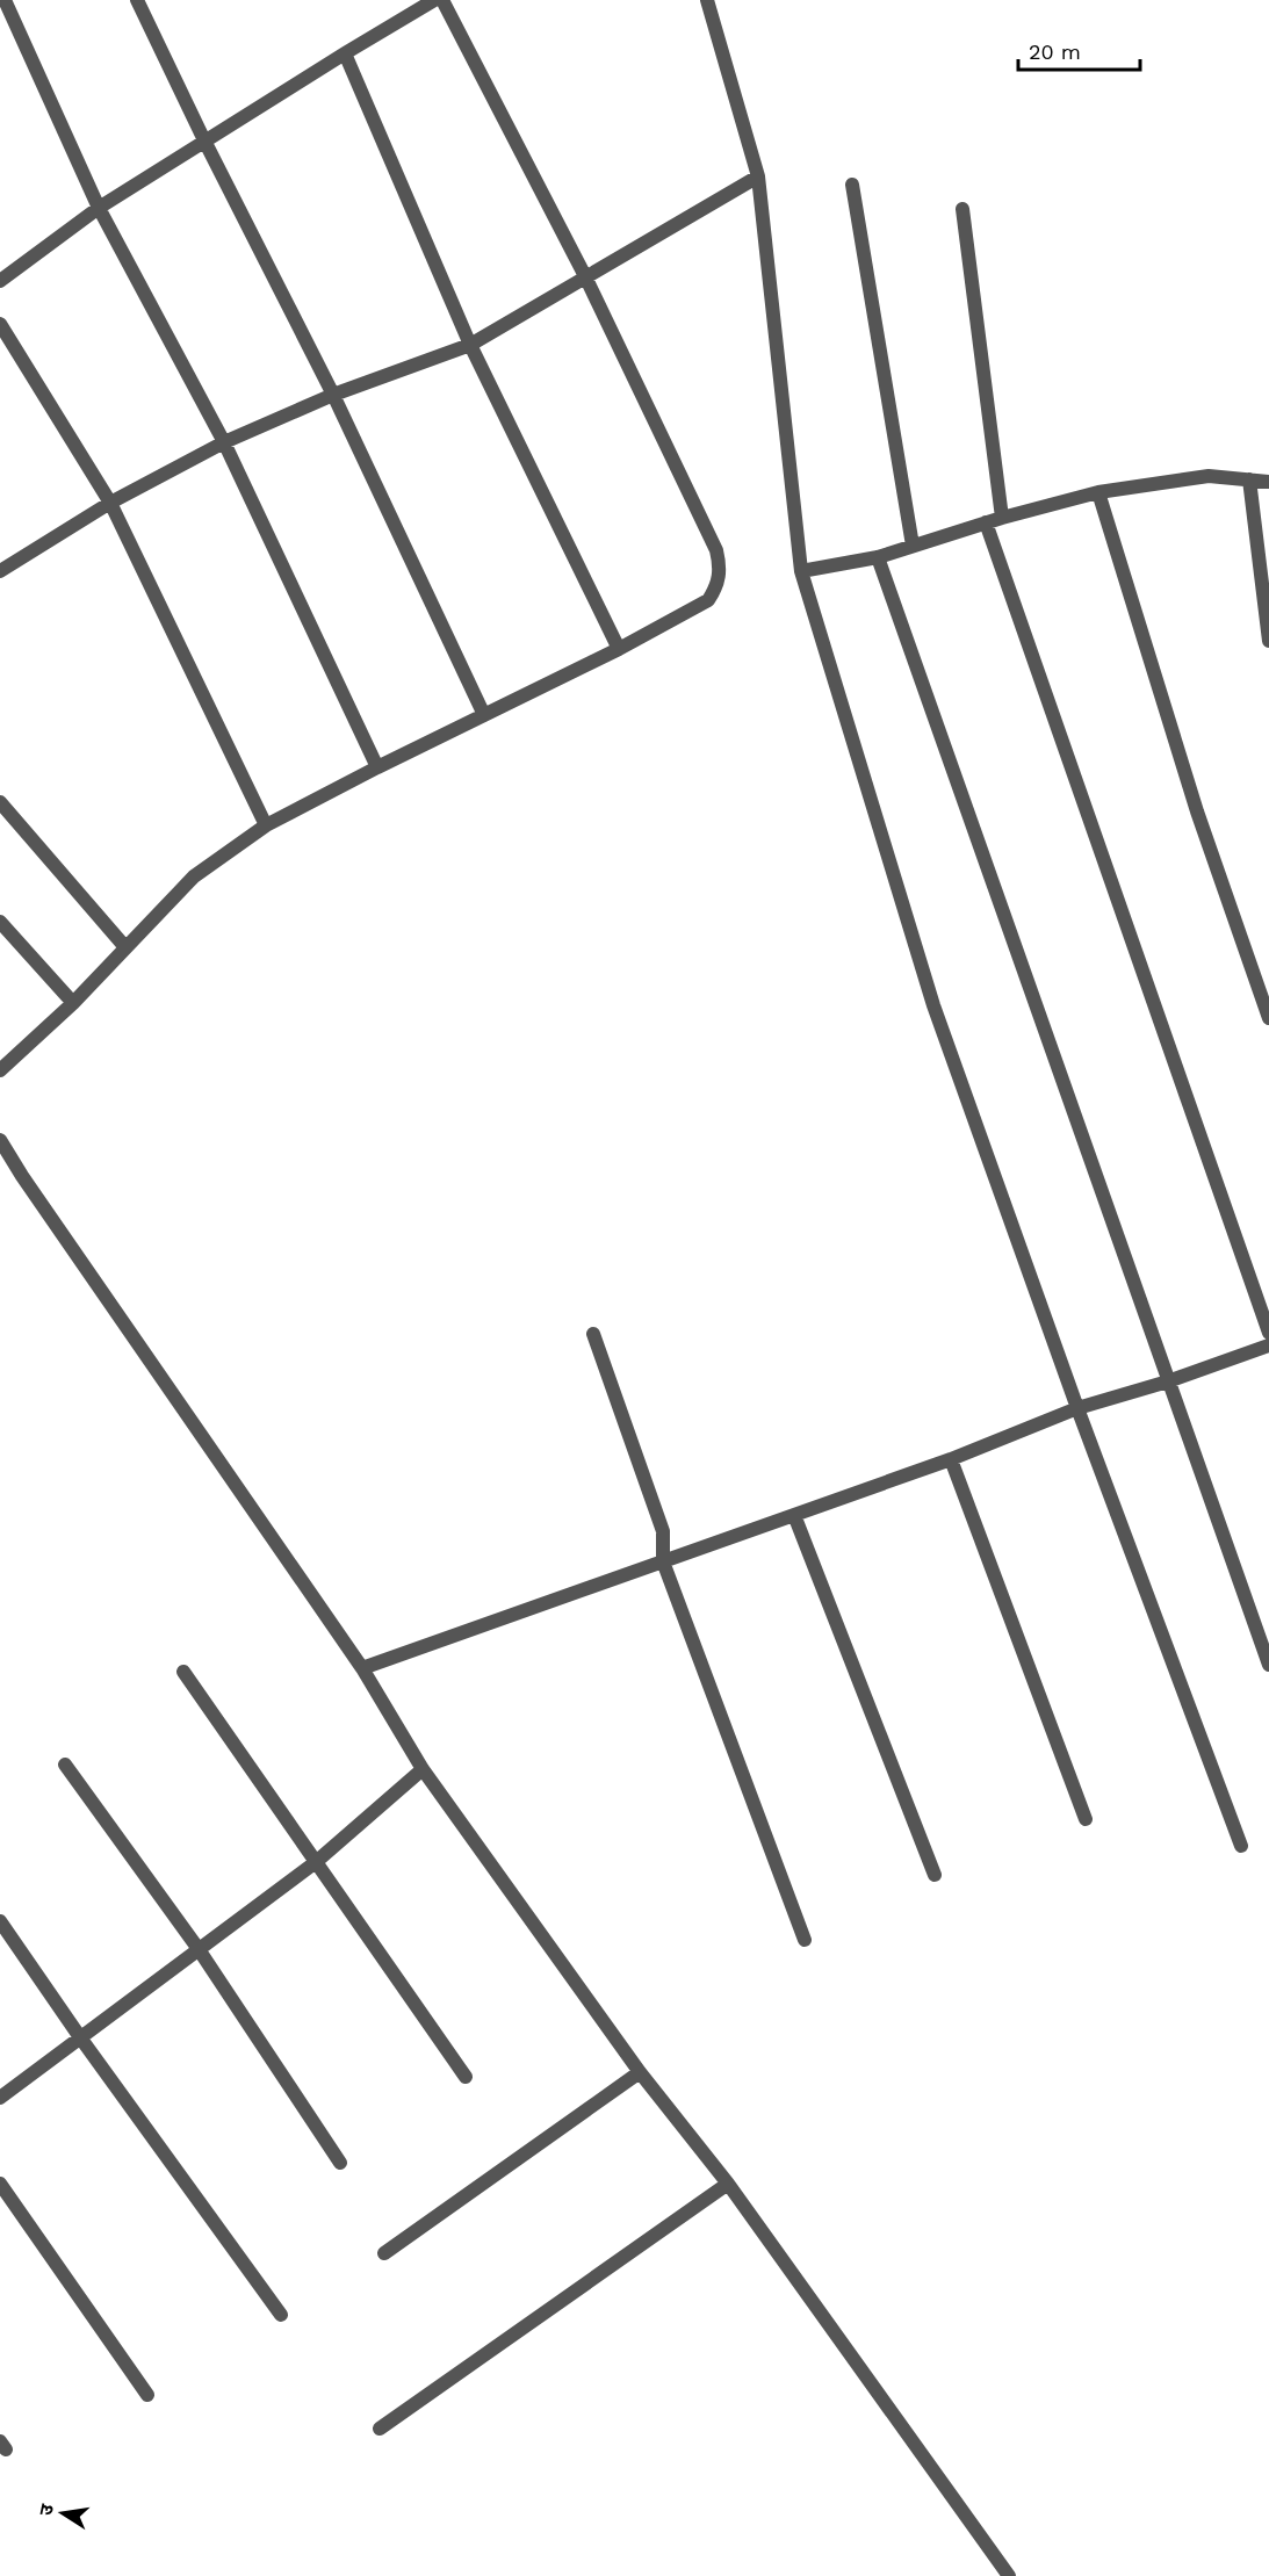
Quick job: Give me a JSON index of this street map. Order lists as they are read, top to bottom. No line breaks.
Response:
{"scale_bar":"20 m","north":"left"}
